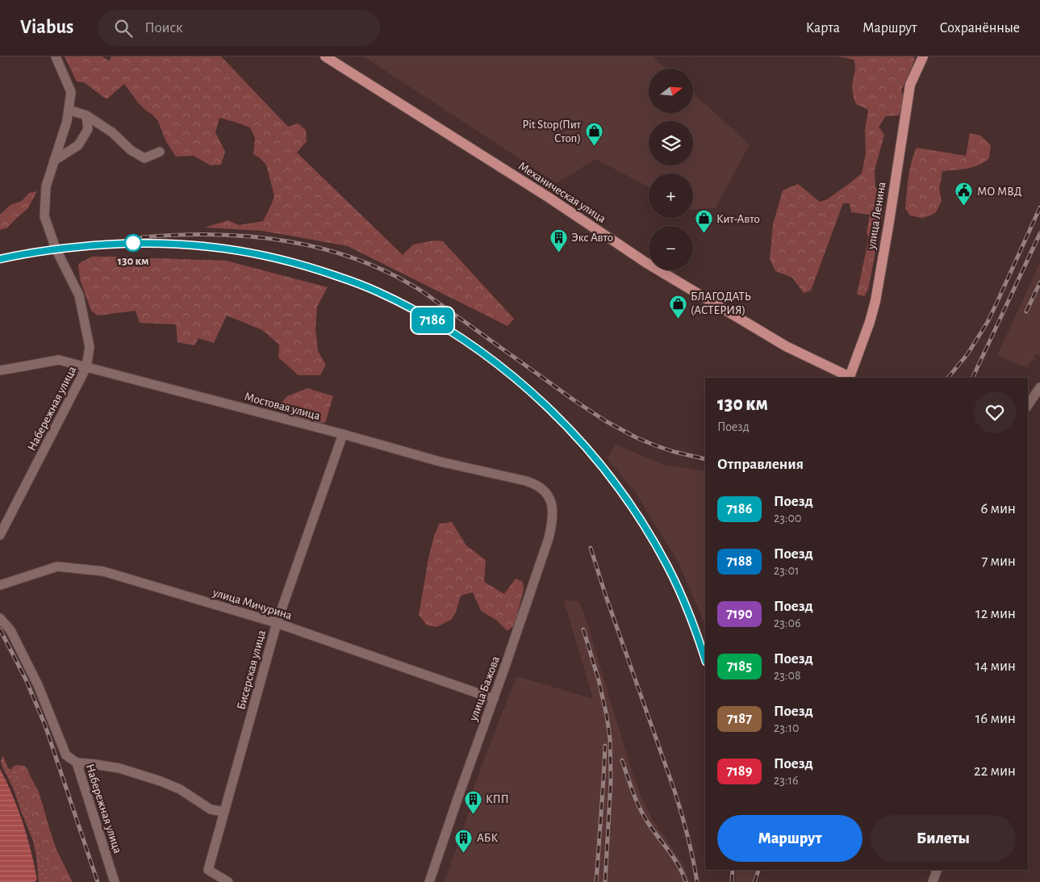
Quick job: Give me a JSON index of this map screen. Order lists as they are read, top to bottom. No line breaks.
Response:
{"streets":{"main road":["Механическая улица","улица Ленина"],"street":["Мостовая улица","Набережная улица","улица Мичурина","Бисерская улица","улица Бажова"]},"crossings":[["Механическая улица","улица Ленина"],["Мостовая улица","Набережная улица"],["Мостовая улица","Бисерская улица"],["Мостовая улица","улица Бажова"],["улица Мичурина","Бисерская улица"],["улица Мичурина","улица Бажова"]],"places":{"shop":["Pit Stop(Пит Стоп)","Кит-Авто","БЛАГОДАТЬ (АСТЕРИЯ)"],"public building":["МО МВД"],"other":["130 км"],"building":["Экс Авто","КПП","АБК"]},"north":"right","page":{"header":"Viabus","search":"Поиск","nav":["Карта","Маршрут","Сохранённые"],"on_map":"7186","map_buttons":["+","−"],"heading":[["130 км","Поезд"],"Отправления"],"list":[{"mark":"7186","name":"Поезд","note":"23:00","value":"6 мин"},{"mark":"7188","name":"Поезд","note":"23:01","value":"7 мин"},{"mark":"7190","name":"Поезд","note":"23:06","value":"12 мин"},{"mark":"7185","name":"Поезд","note":"23:08","value":"14 мин"},{"mark":"7187","name":"Поезд","note":"23:10","value":"16 мин"},{"mark":"7189","name":"Поезд","note":"23:16","value":"22 мин"}],"buttons":["Маршрут","Билеты"]}}
